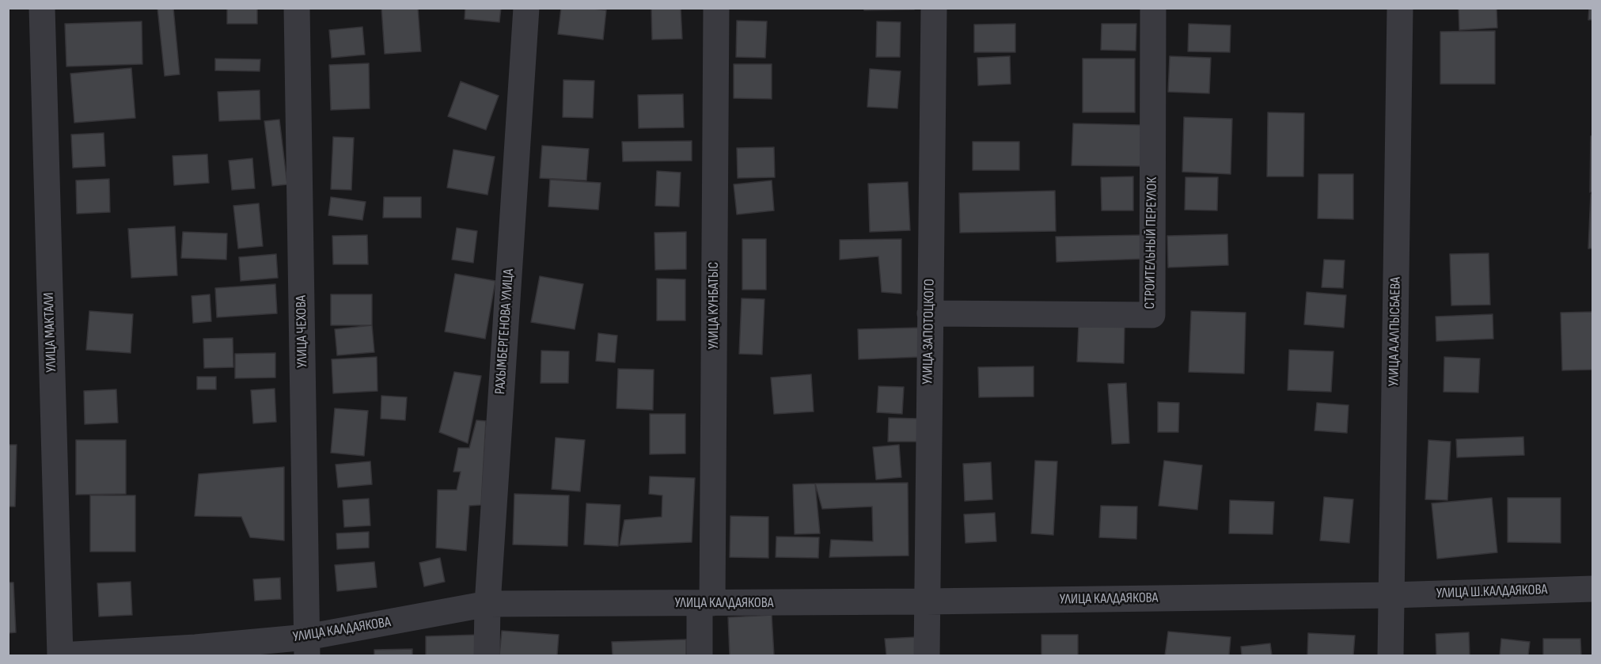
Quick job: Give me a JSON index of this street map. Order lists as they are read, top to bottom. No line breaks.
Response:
{"streets":{"street":["СТРОИТЕЛЬНЫЙ ПЕРЕУЛОК","УЛИЦА КУНБАТЫС","УЛИЦА ЧЕХОВА","РАХЫМБЕРГЕНОВА УЛИЦА","УЛИЦА ЗАПОТОЦКОГО","УЛИЦА А.АЛПЫСБАЕВА","УЛИЦА МАКТАЛИ","УЛИЦА Ш.КАЛДАЯКОВА","УЛИЦА КАЛДАЯКОВА"]},"crossings":[["СТРОИТЕЛЬНЫЙ ПЕРЕУЛОК","УЛИЦА ЗАПОТОЦКОГО"],["УЛИЦА КУНБАТЫС","УЛИЦА КАЛДАЯКОВА"],["УЛИЦА ЧЕХОВА","УЛИЦА КАЛДАЯКОВА"],["РАХЫМБЕРГЕНОВА УЛИЦА","УЛИЦА КАЛДАЯКОВА"],["УЛИЦА ЗАПОТОЦКОГО","УЛИЦА КАЛДАЯКОВА"],["УЛИЦА А.АЛПЫСБАЕВА","УЛИЦА Ш.КАЛДАЯКОВА"],["УЛИЦА А.АЛПЫСБАЕВА","УЛИЦА КАЛДАЯКОВА"],["УЛИЦА МАКТАЛИ","УЛИЦА КАЛДАЯКОВА"],["УЛИЦА Ш.КАЛДАЯКОВА","УЛИЦА КАЛДАЯКОВА"]]}
